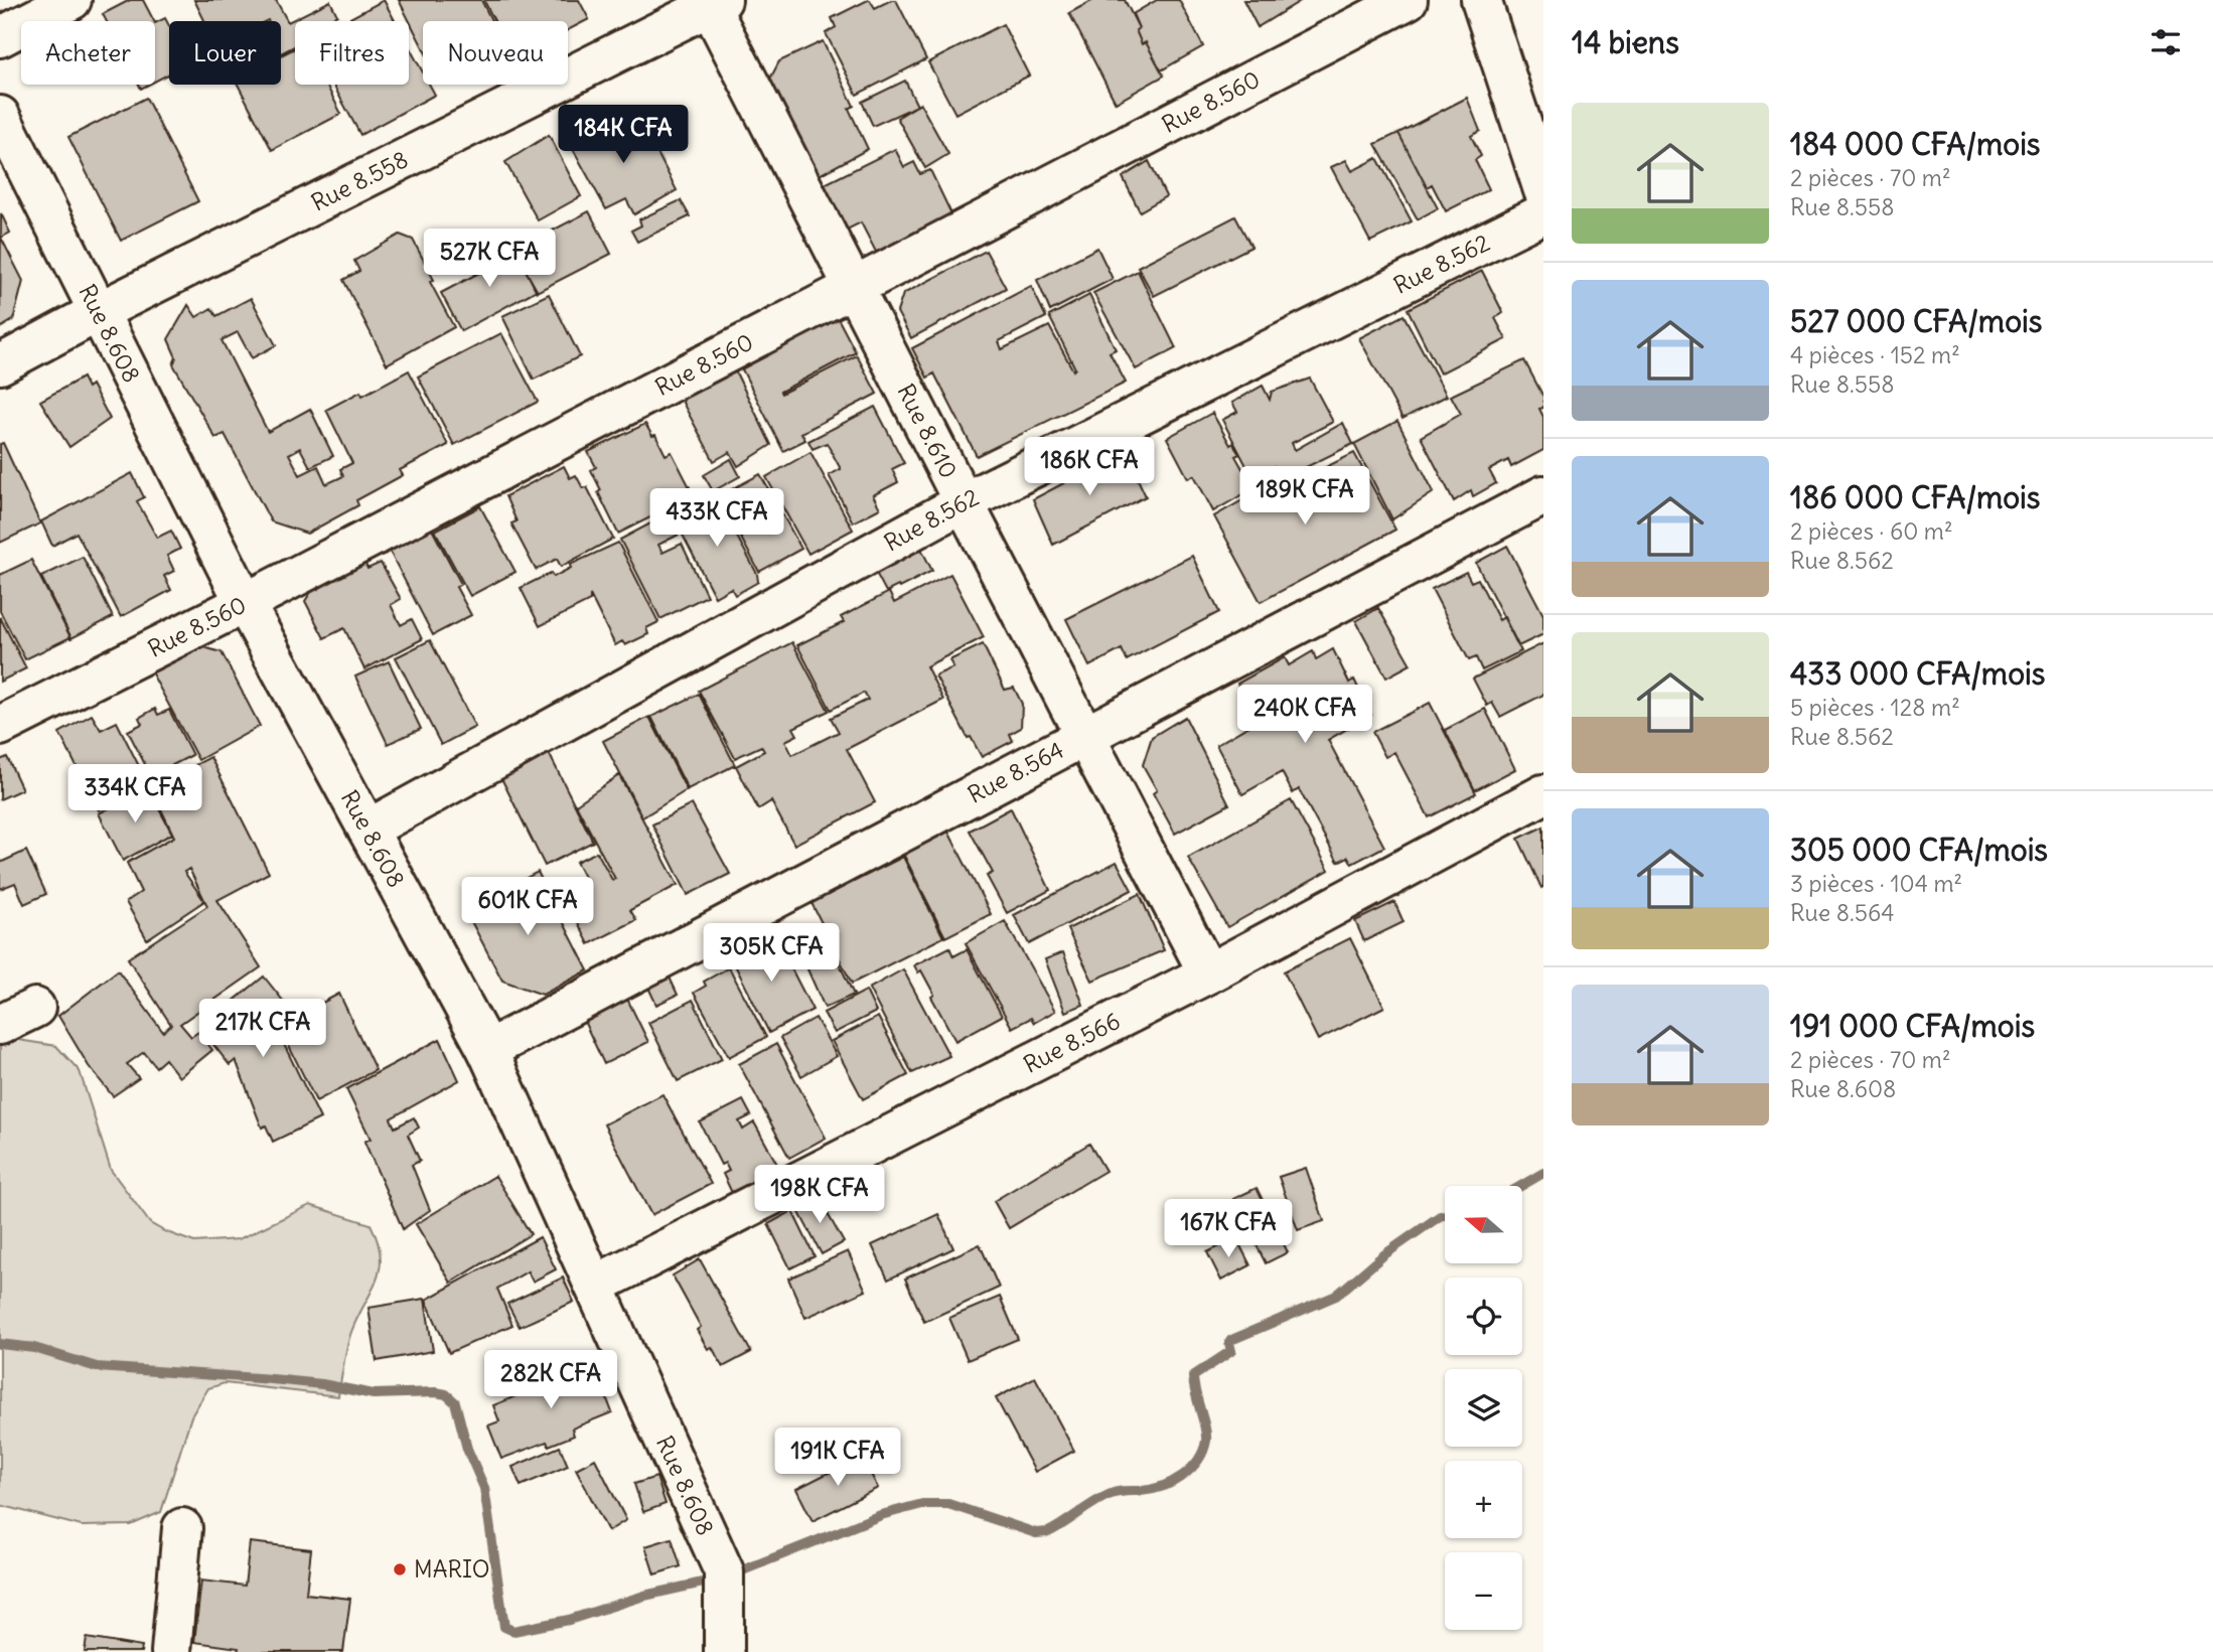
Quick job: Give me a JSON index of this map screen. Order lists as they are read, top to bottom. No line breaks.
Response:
{"streets":{"street":["Rue 8.560","Rue 8.558","Rue 8.562","Rue 8.608","Rue 8.610","Rue 8.564","Rue 8.566"]},"crossings":[["Rue 8.560","Rue 8.608"],["Rue 8.560","Rue 8.610"],["Rue 8.558","Rue 8.608"],["Rue 8.558","Rue 8.610"],["Rue 8.562","Rue 8.608"],["Rue 8.562","Rue 8.610"],["Rue 8.608","Rue 8.564"],["Rue 8.608","Rue 8.566"],["Rue 8.610","Rue 8.564"],["Rue 8.610","Rue 8.566"]],"places":["MARIO"],"north":"left","page":{"heading":"14 biens","chip":["Acheter","Louer","Filtres","Nouveau"],"list":[{"name":"184 000 CFA/mois","note":"2 pièces · 70 m² · Rue 8.558"},{"name":"527 000 CFA/mois","note":"4 pièces · 152 m² · Rue 8.558"},{"name":"186 000 CFA/mois","note":"2 pièces · 60 m² · Rue 8.562"},{"name":"433 000 CFA/mois","note":"5 pièces · 128 m² · Rue 8.562"},{"name":"305 000 CFA/mois","note":"3 pièces · 104 m² · Rue 8.564"},{"name":"191 000 CFA/mois","note":"2 pièces · 70 m² · Rue 8.608"}],"price":["184K CFA","527K CFA","186K CFA","189K CFA","433K CFA","240K CFA","334K CFA","601K CFA","305K CFA","217K CFA","198K CFA","167K CFA","282K CFA","191K CFA"],"map_buttons":["+","−"]}}
